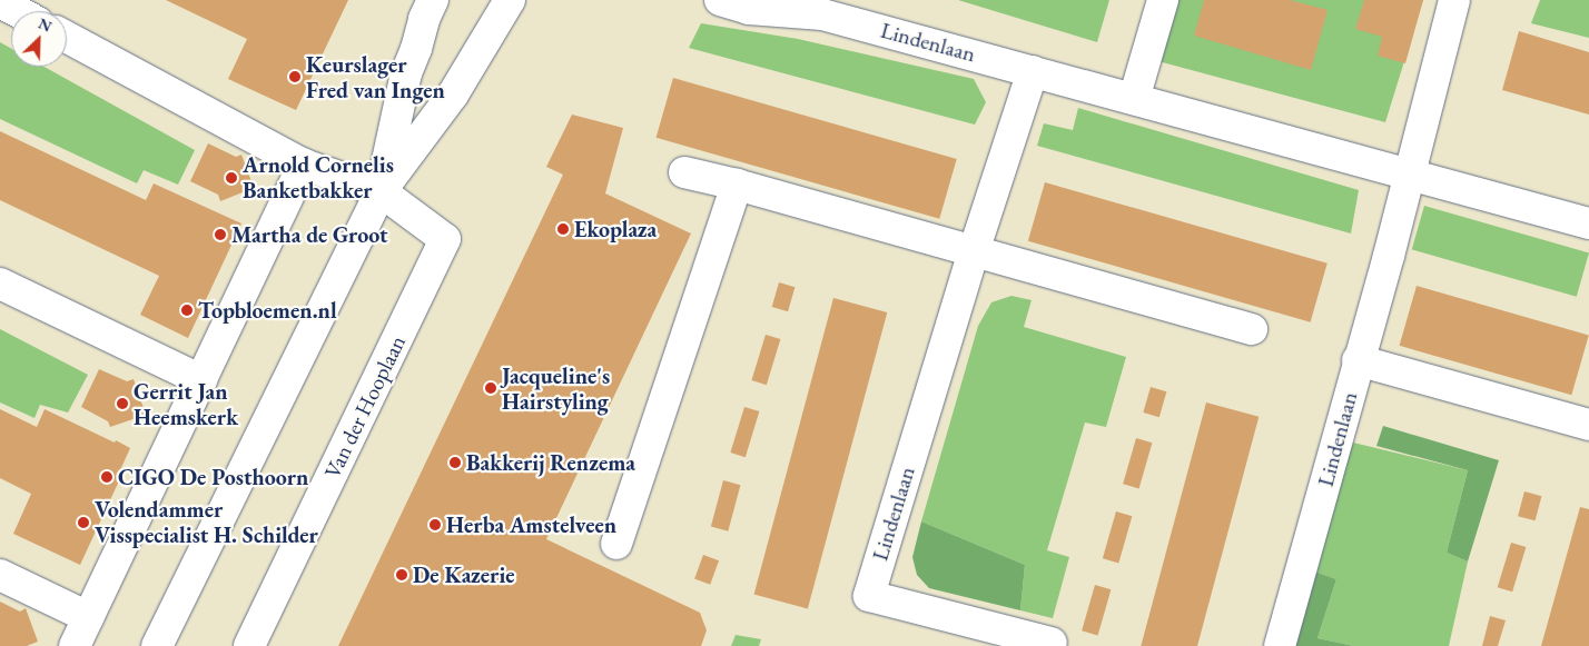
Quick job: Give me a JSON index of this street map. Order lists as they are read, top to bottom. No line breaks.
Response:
{"streets":{"street":["Lindenlaan","Van der Hooplaan"]},"places":["Keurslager Fred van Ingen","Arnold Cornelis Banketbakker","Ekoplaza","Martha de Groot","Topbloemen.nl","Jacqueline's Hairstyling","Gerrit Jan Heemskerk","Bakkerij Renzema","CIGO De Posthoorn","Volendammer Visspecialist H. Schilder","Herba Amstelveen","De Kazerie"],"north":"top right"}
